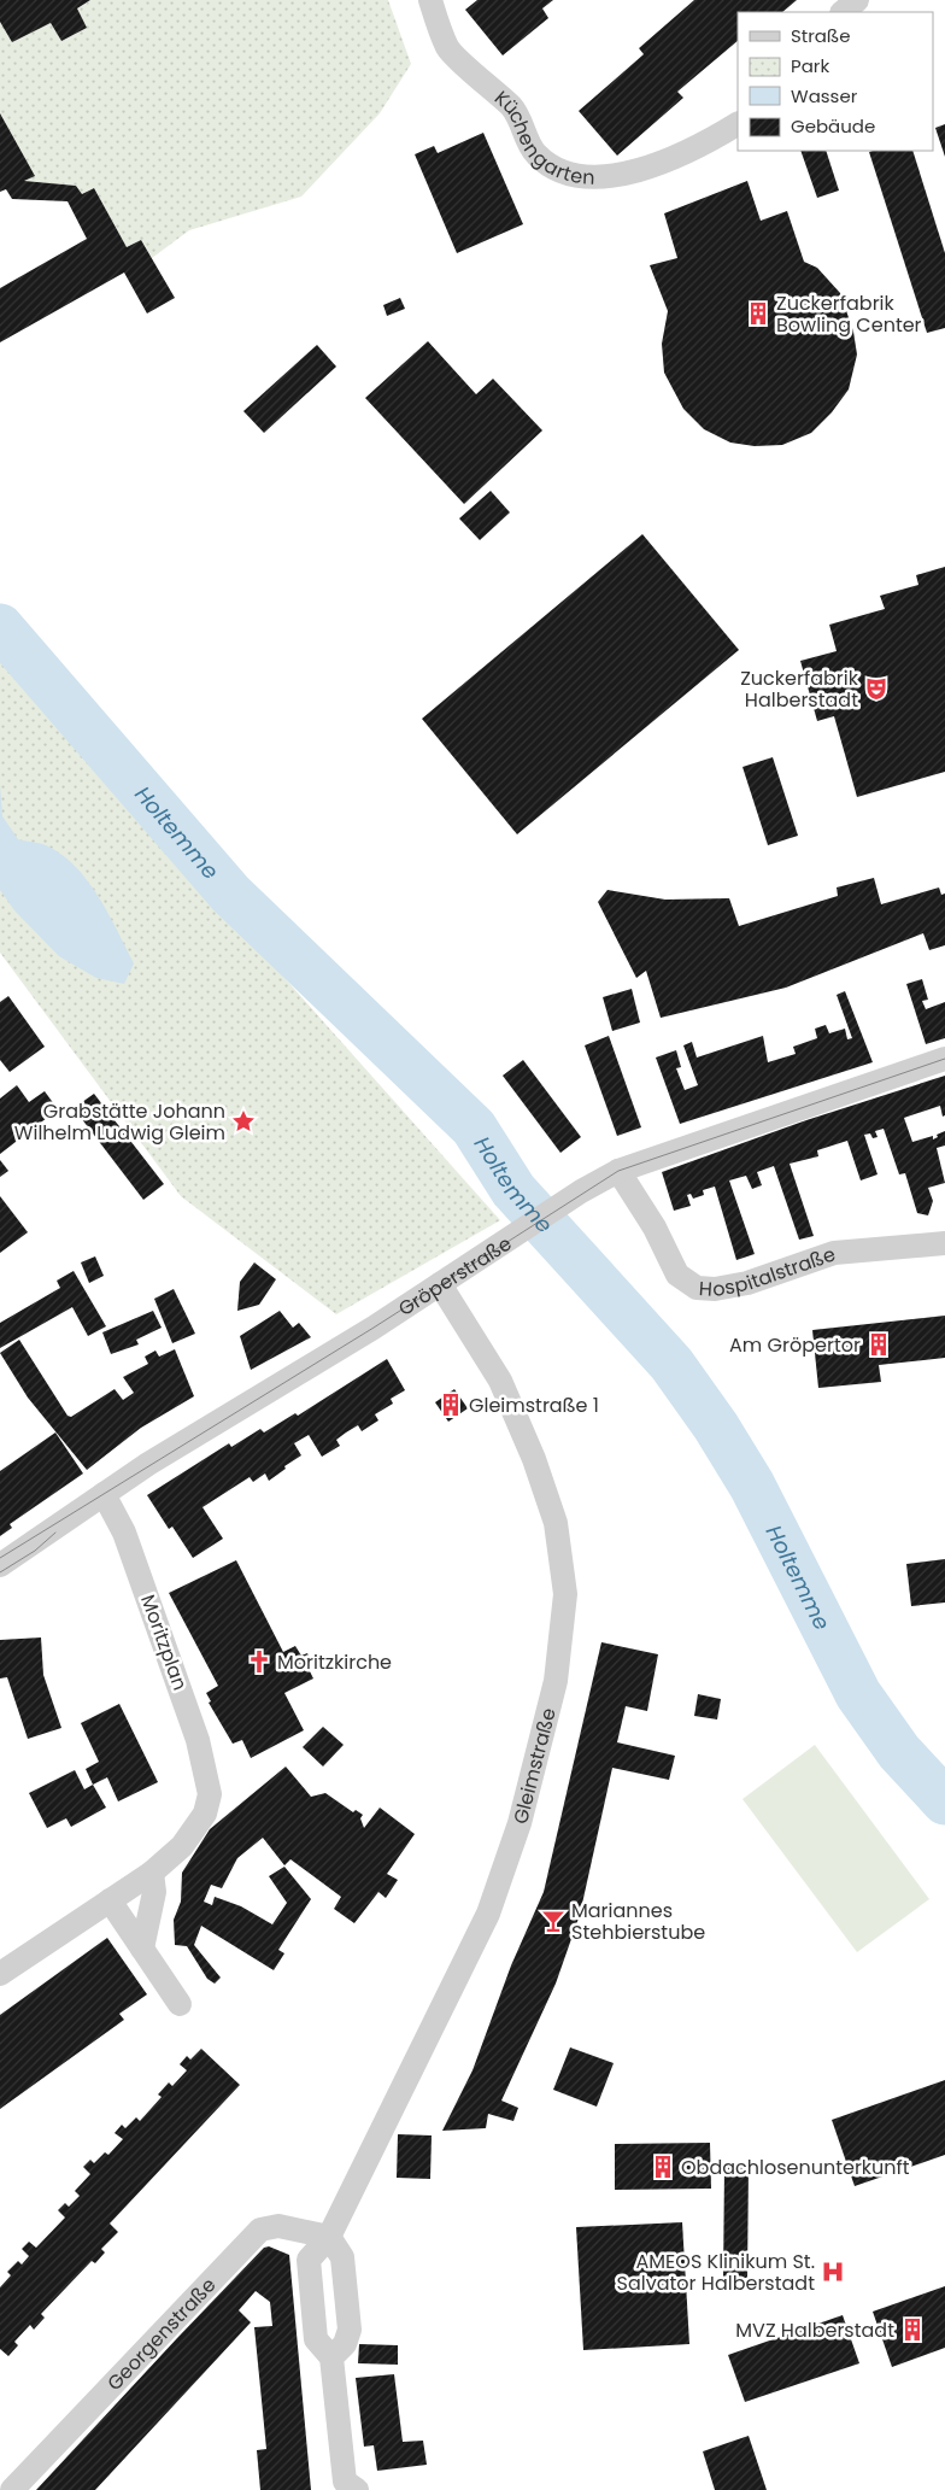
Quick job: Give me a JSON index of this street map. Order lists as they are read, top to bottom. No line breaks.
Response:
{"streets":{"street":["Küchengarten","Hospitalstraße","Gröperstraße","Moritzplan","Gleimstraße","Georgenstraße"]},"crossings":[["Hospitalstraße","Gröperstraße"],["Gröperstraße","Moritzplan"],["Gröperstraße","Gleimstraße"],["Gleimstraße","Georgenstraße"]],"water":["Holtemme"],"places":{"building":["Zuckerfabrik Bowling Center","Am Gröpertor","Gleimstraße 1","Obdachlosenunterkunft","MVZ Halberstadt"],"theatre":["Zuckerfabrik Halberstadt"],"place":["Grabstätte Johann Wilhelm Ludwig Gleim"],"church":["Moritzkirche"],"bar":["Mariannes Stehbierstube"],"hospital":["AMEOS Klinikum St. Salvator Halberstadt"]},"legend":["Straße","Park","Wasser","Gebäude"]}
